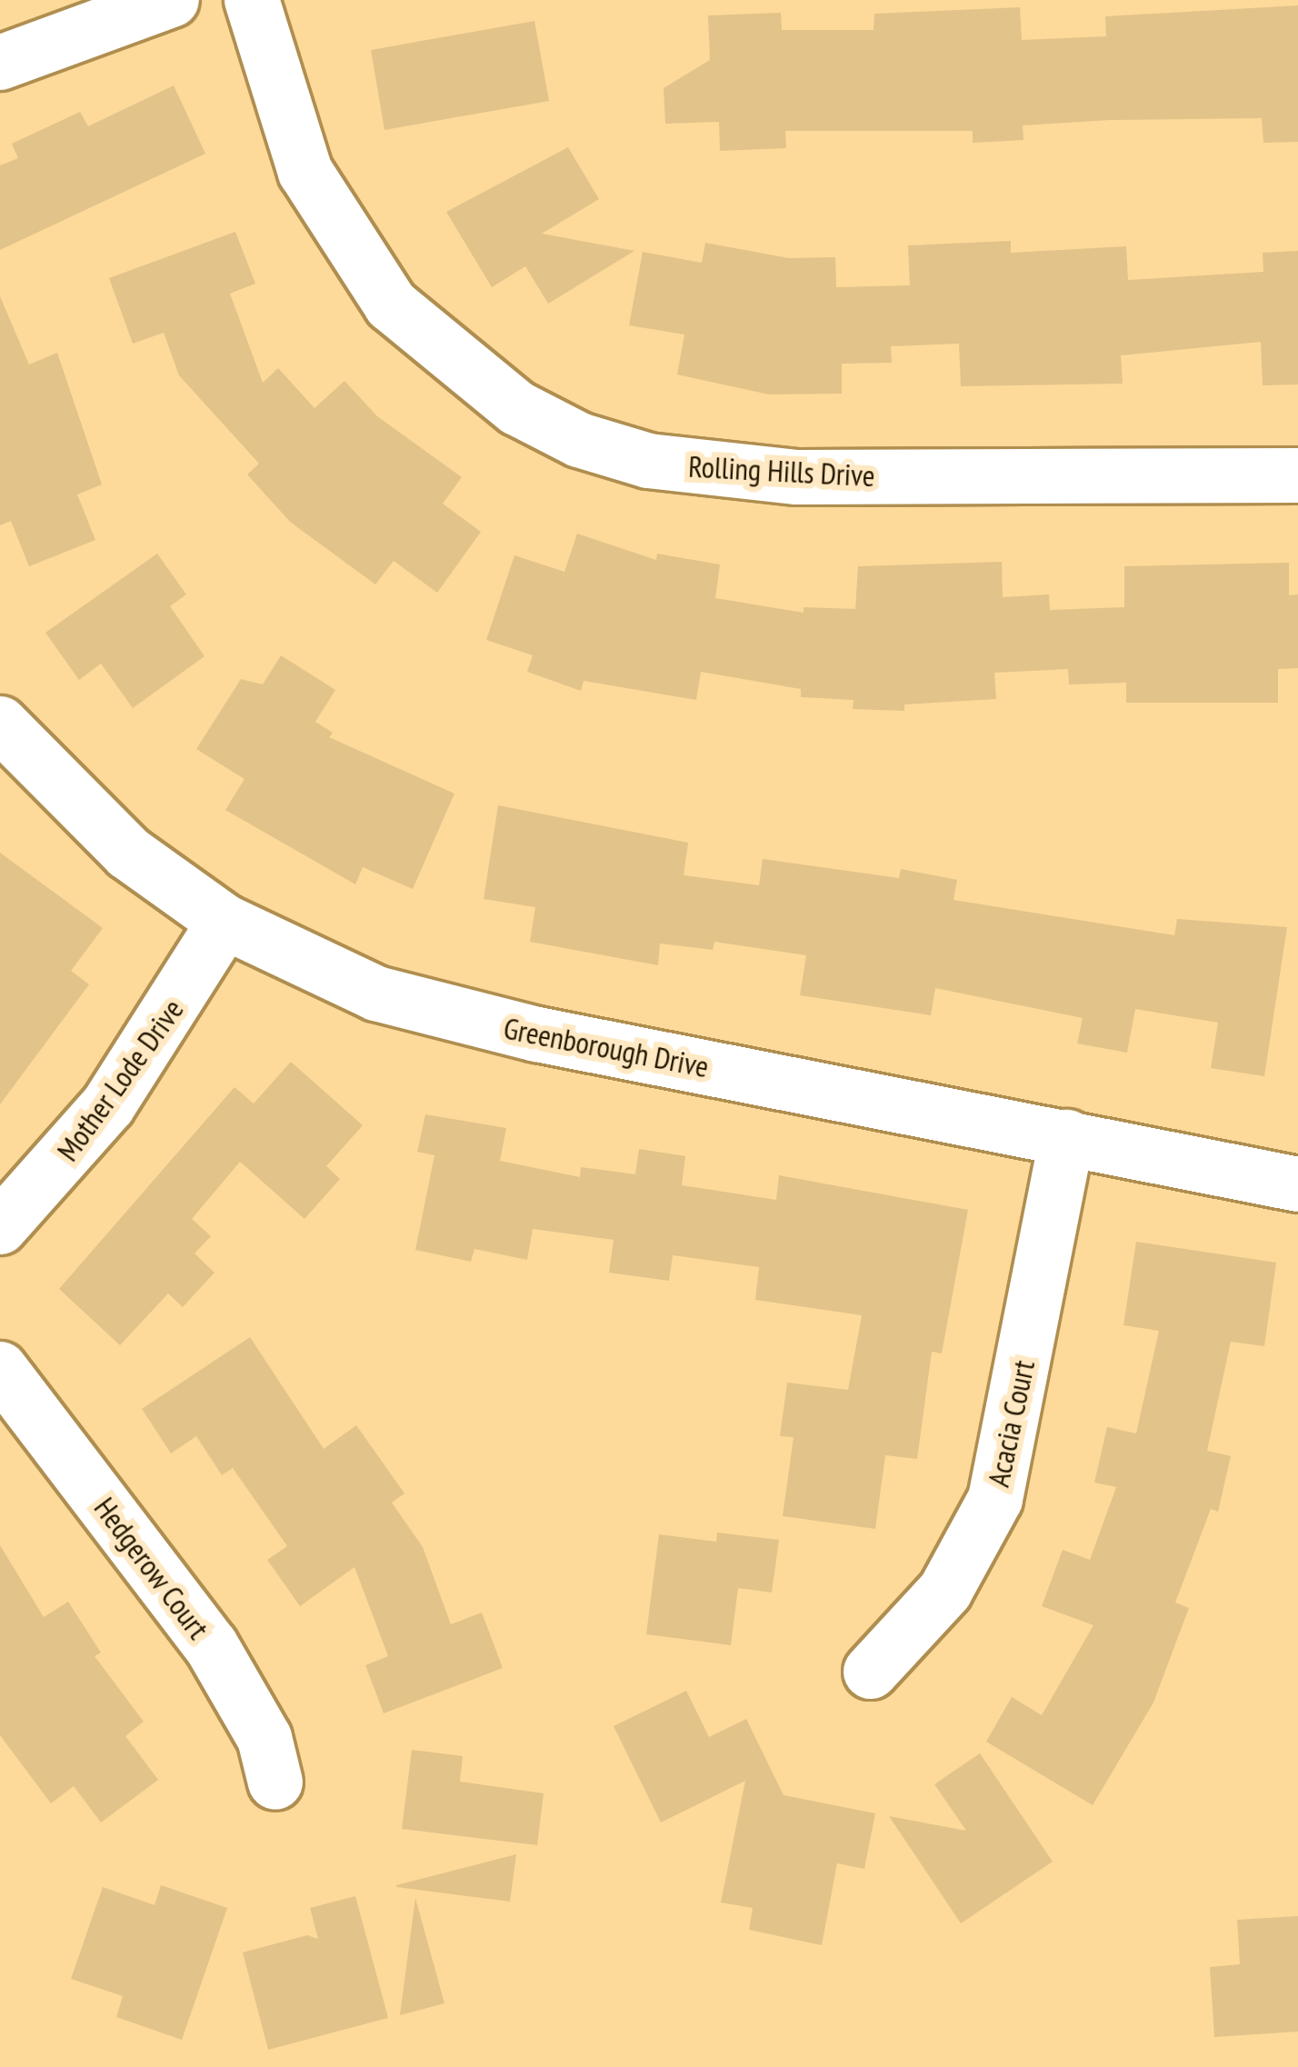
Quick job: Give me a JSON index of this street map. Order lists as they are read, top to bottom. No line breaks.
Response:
{"streets":{"street":["Rolling Hills Drive","Greenborough Drive","Mother Lode Drive","Acacia Court","Hedgerow Court"]},"crossings":[["Greenborough Drive","Mother Lode Drive"],["Greenborough Drive","Acacia Court"]]}
